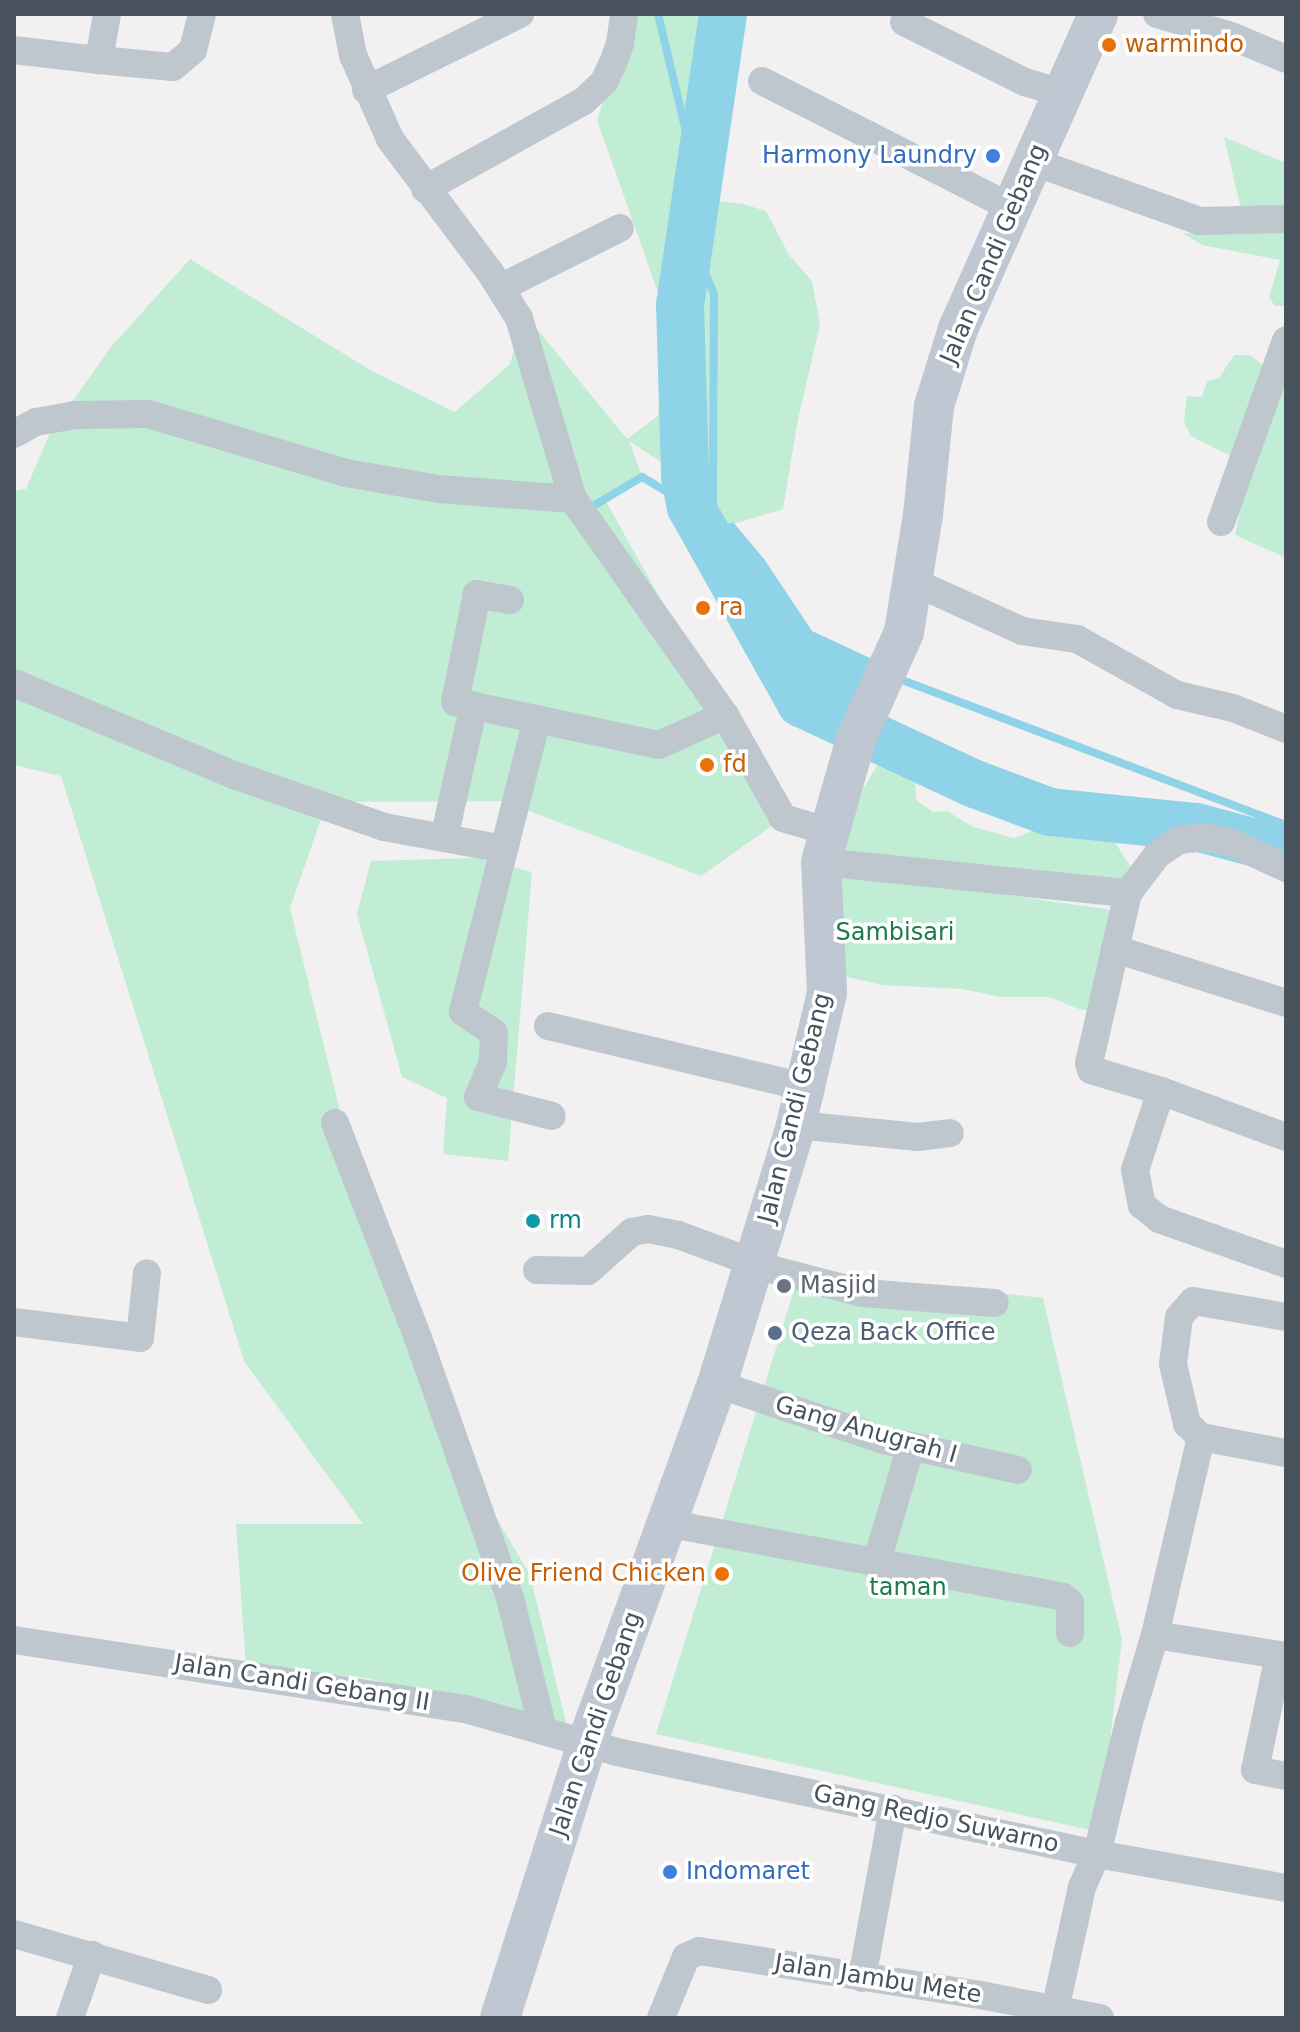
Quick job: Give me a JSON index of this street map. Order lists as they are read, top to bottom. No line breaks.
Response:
{"streets":{"main road":["Jalan Candi Gebang"],"street":["Gang Anugrah I","Jalan Candi Gebang II","Gang Redjo Suwarno","Jalan Jambu Mete"]},"crossings":[["Jalan Candi Gebang","Gang Anugrah I"],["Jalan Candi Gebang","Jalan Candi Gebang II"],["Jalan Candi Gebang","Gang Redjo Suwarno"],["Jalan Candi Gebang II","Gang Redjo Suwarno"]],"parks":["Sambisari","taman"],"places":["warmindo","Harmony Laundry","ra","fd","rm","Masjid","Qeza Back Office","Olive Friend Chicken","Indomaret"]}
